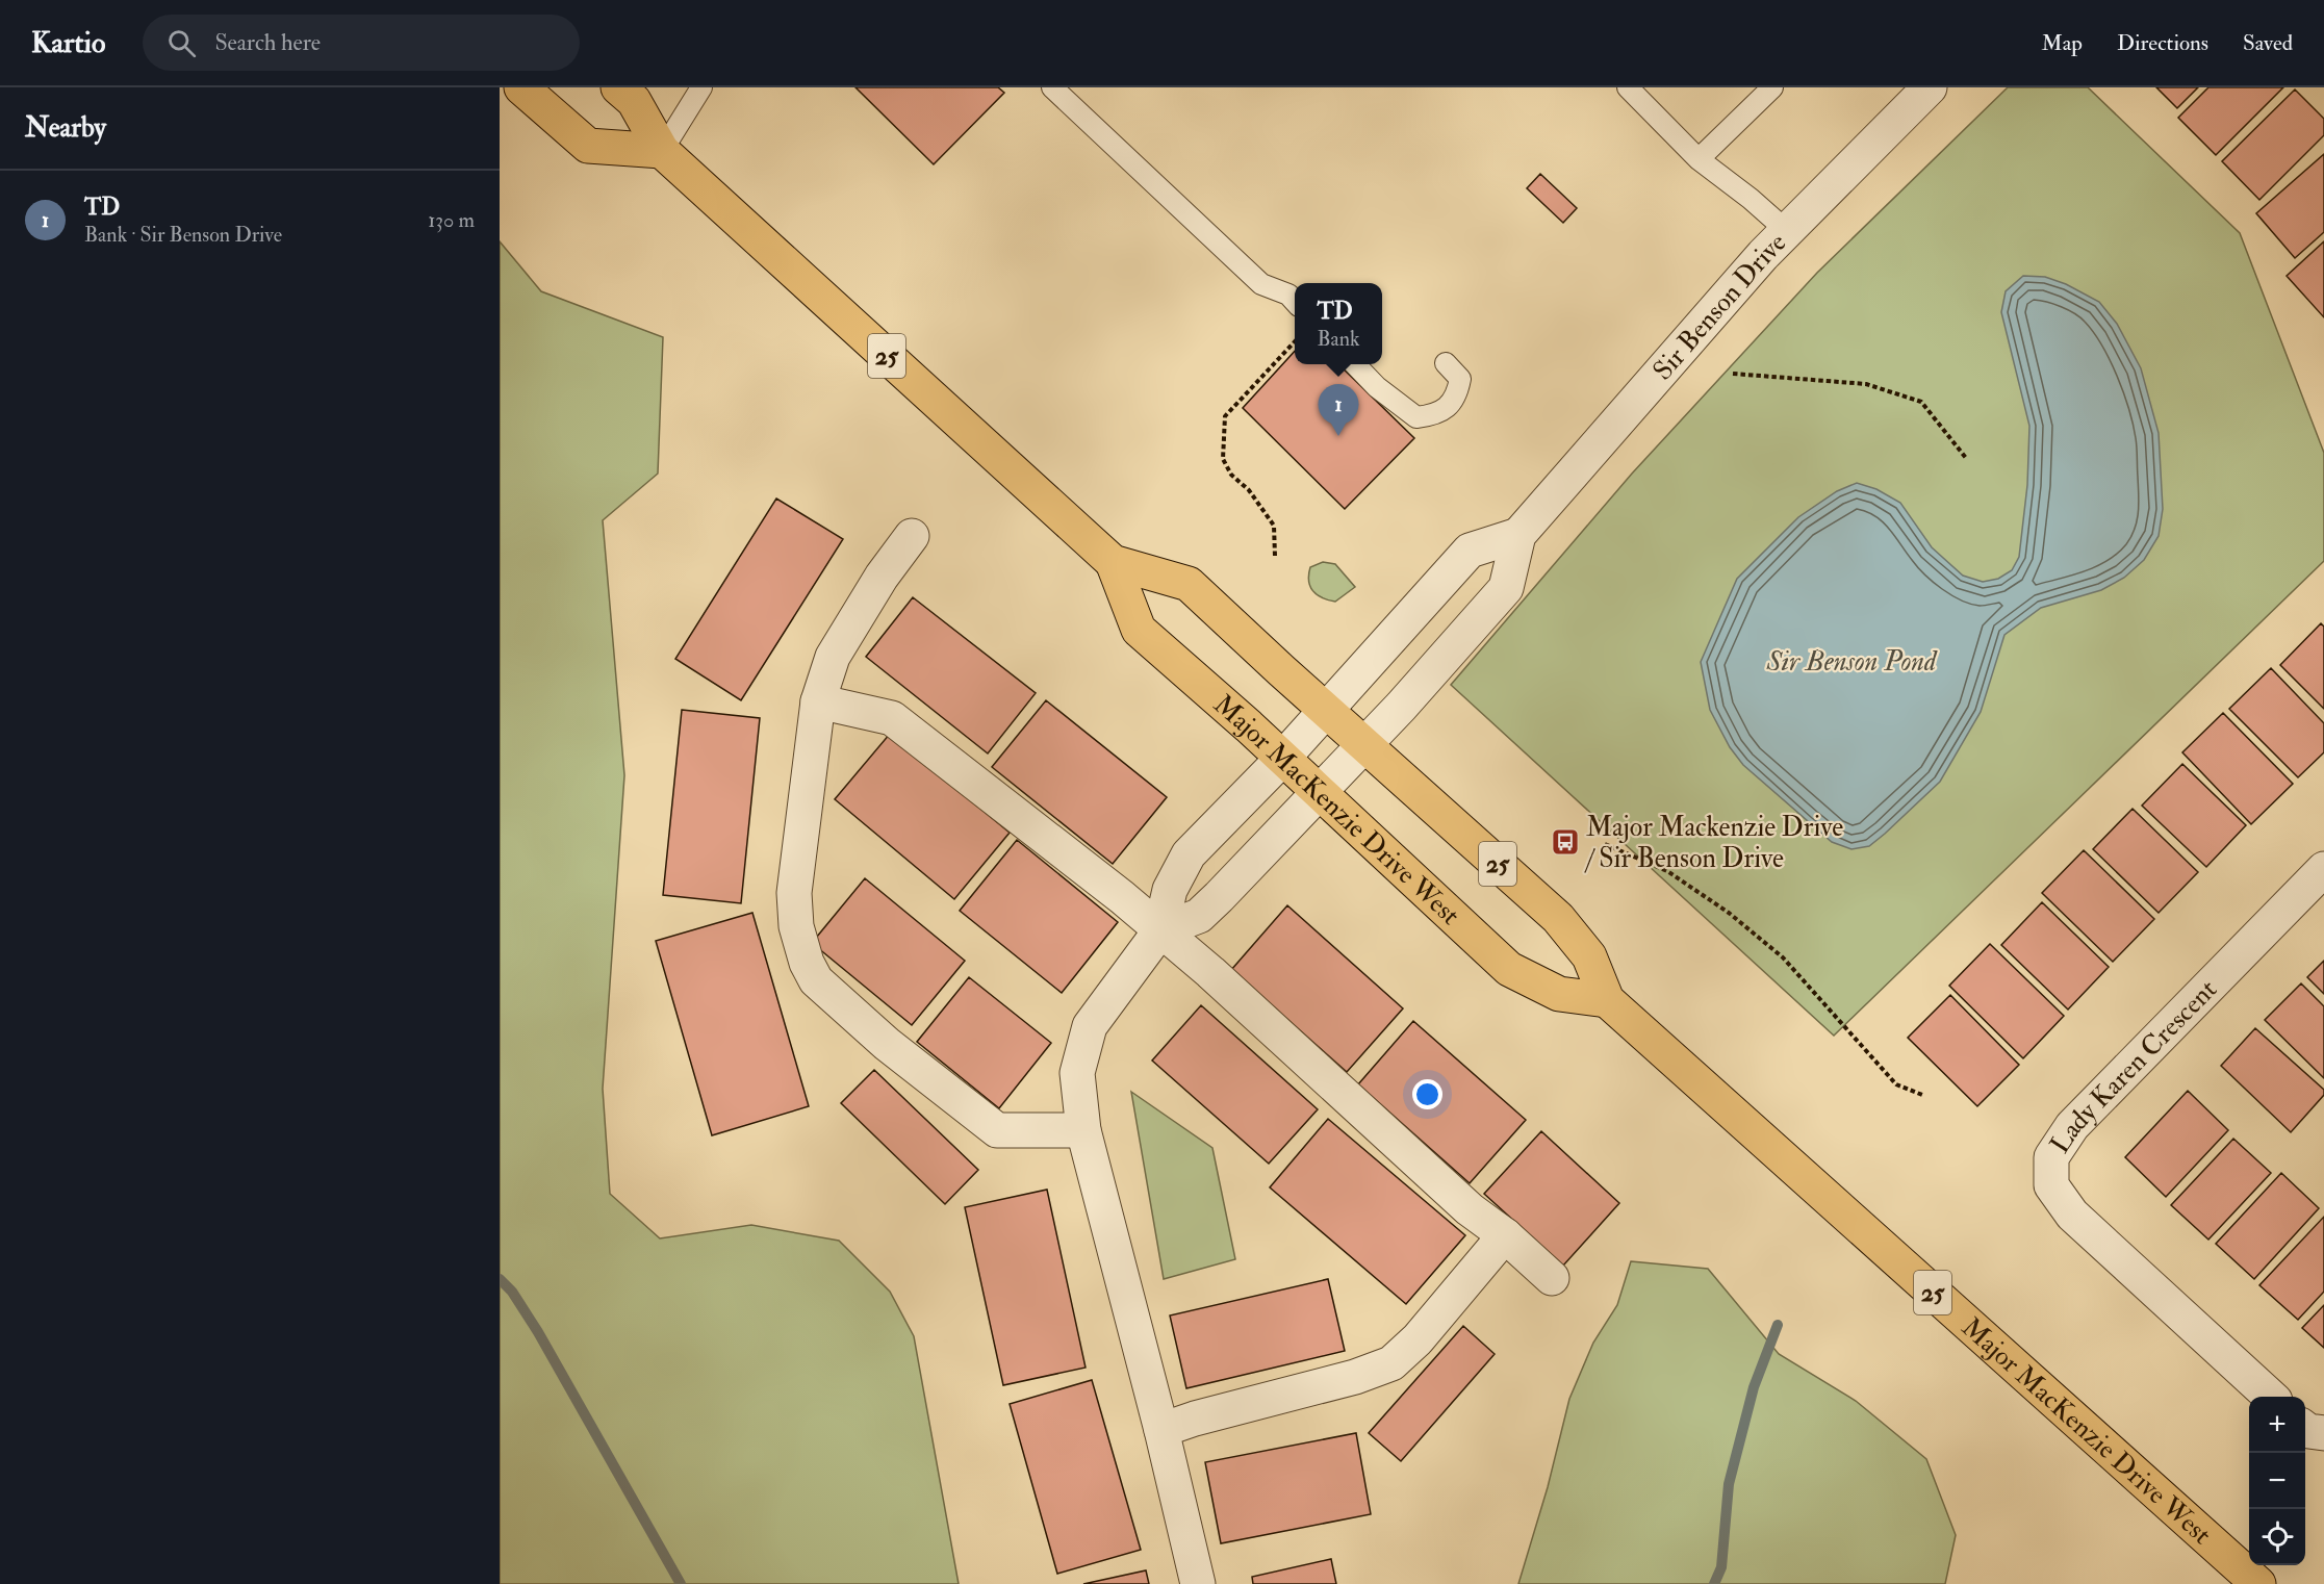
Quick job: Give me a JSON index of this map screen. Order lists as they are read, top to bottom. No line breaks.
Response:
{"streets":{"main road":["25","Major MacKenzie Drive West"],"street":["Sir Benson Drive","Lady Karen Crescent"]},"crossings":[["Sir Benson Drive","Major MacKenzie Drive West"]],"water":["Sir Benson Pond"],"places":{"bus stop":["Major Mackenzie Drive / Sir Benson Drive"]},"page":{"header":"Kartio","search":"Search here","nav":["Map","Directions","Saved"],"heading":"Nearby","list":[{"mark":"1","name":"TD","note":"Bank · Sir Benson Drive","value":"130 m"}],"popup":["TD","Bank"],"pins":"1","map_buttons":["+","−"]}}
